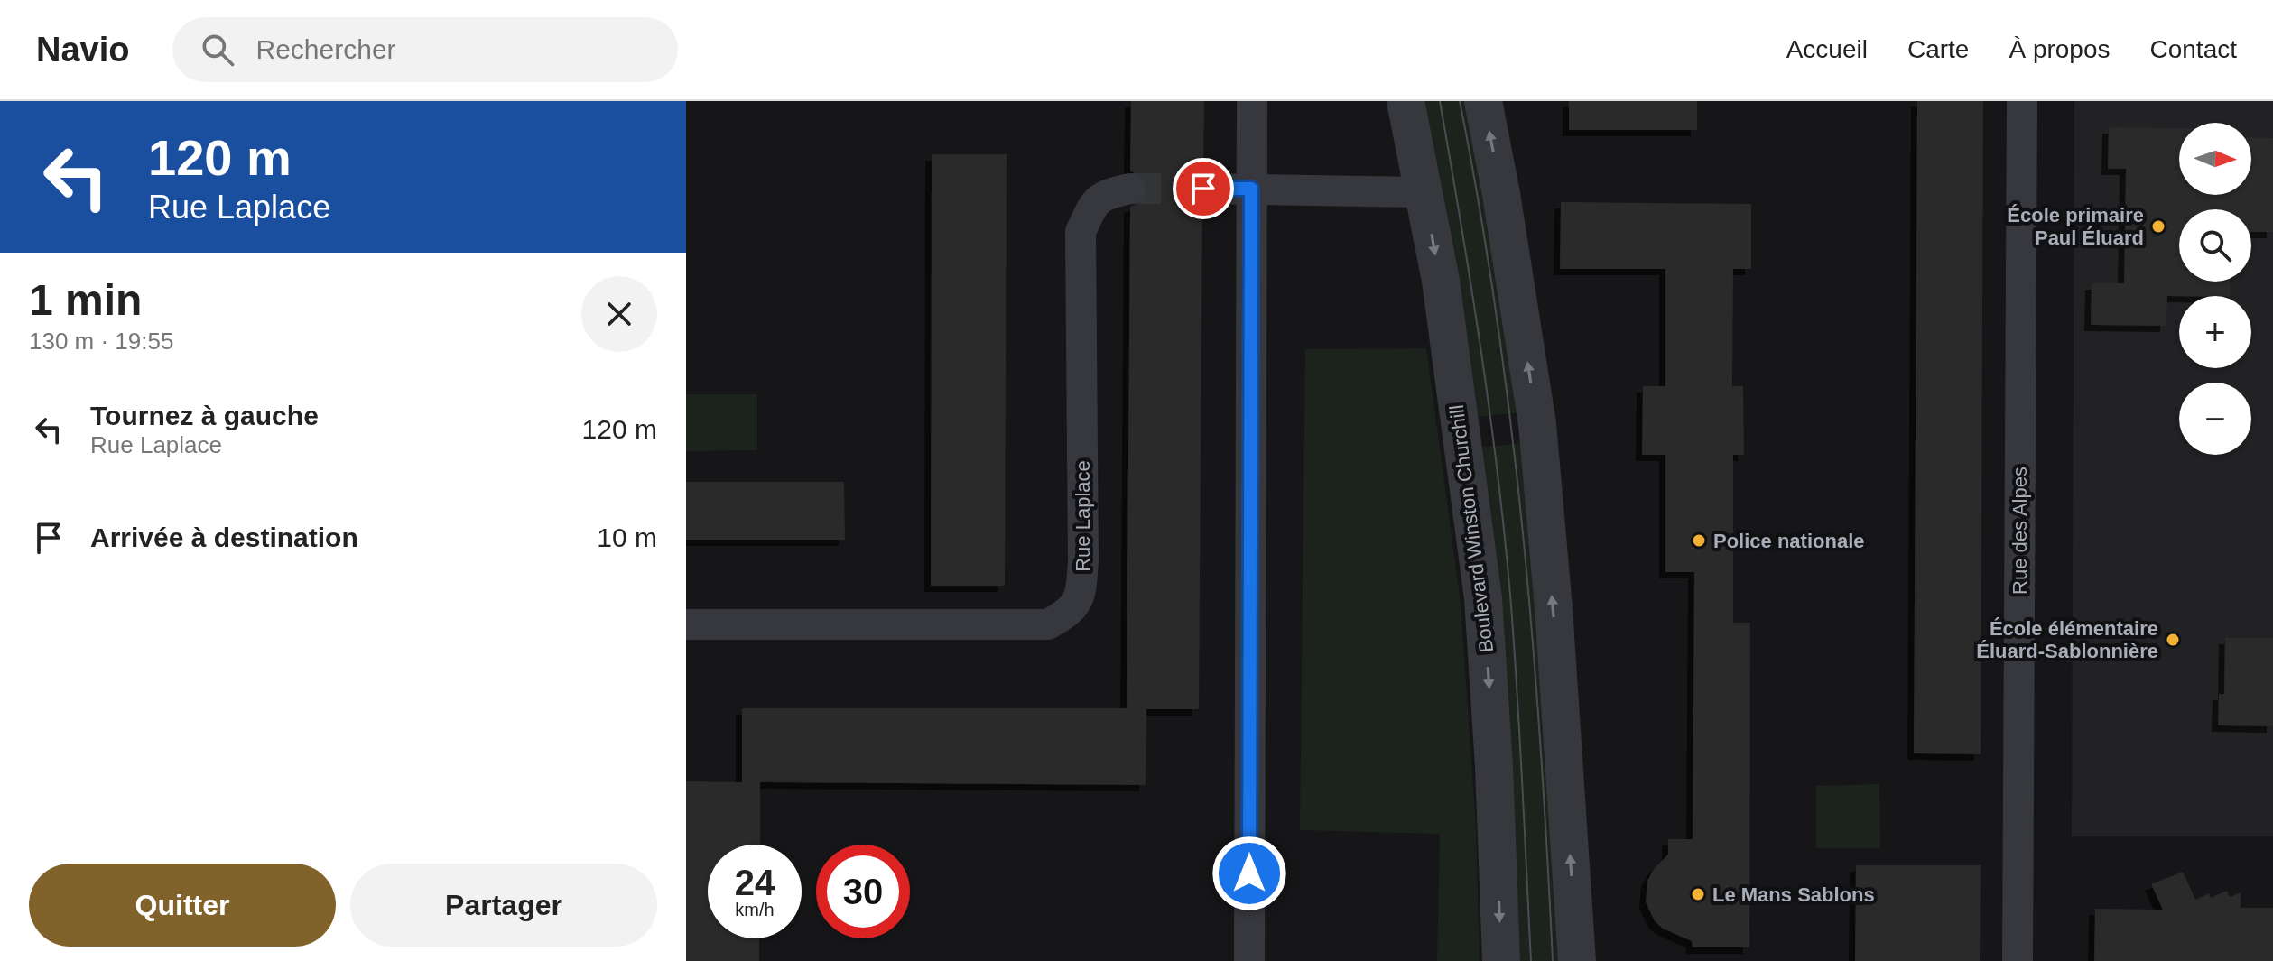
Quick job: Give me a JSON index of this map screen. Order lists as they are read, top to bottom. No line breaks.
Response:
{"streets":{"street":["Rue Laplace","Boulevard Winston Churchill","Rue des Alpes"]},"places":["École primaire Paul Éluard","Police nationale","École élémentaire Éluard-Sablonnière","Le Mans Sablons"],"north":"right","page":{"header":"Navio","search":"Rechercher","nav":["Accueil","Carte","À propos","Contact"],"turn":["120 m","Rue Laplace"],"map_buttons":["+","−"],"heading":["1 min","130 m · 19:55"],"list":[{"name":"Tournez à gauche","note":"Rue Laplace","value":"120 m"},{"name":"Arrivée à destination","value":"10 m"}],"speed":"24 km/h","limit":"30","buttons":["Quitter","Partager"]}}
